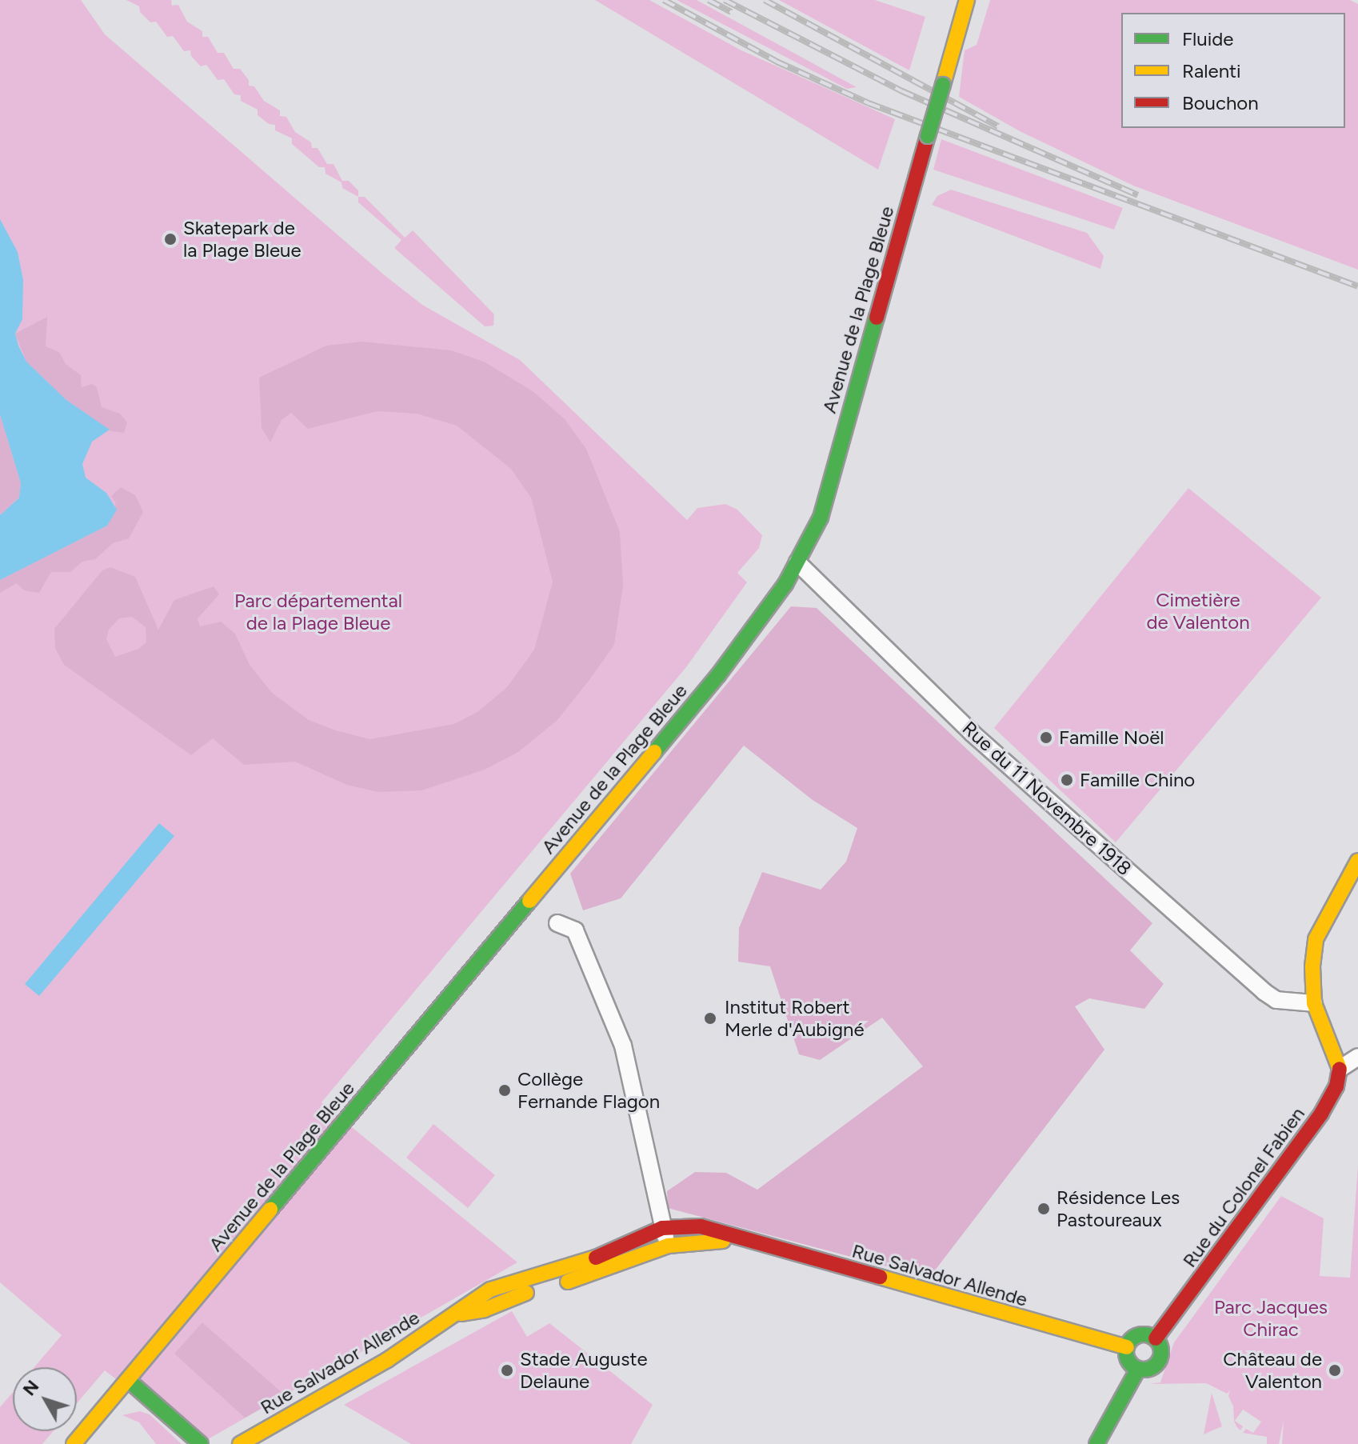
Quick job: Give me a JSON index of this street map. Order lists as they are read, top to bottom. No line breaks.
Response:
{"streets":{"street":["Avenue de la Plage Bleue","Rue du 11 Novembre 1918","Rue du Colonel Fabien","Rue Salvador Allende"]},"crossings":[["Avenue de la Plage Bleue","Rue du 11 Novembre 1918"],["Rue du Colonel Fabien","Rue Salvador Allende"]],"parks":["Cimetière de Valenton","Parc départemental de la Plage Bleue","Parc Jacques Chirac"],"places":["Skatepark de la Plage Bleue","Famille Noël","Famille Chino","Institut Robert Merle d'Aubigné","Collège Fernande Flagon","Résidence Les Pastoureaux","Stade Auguste Delaune","Château de Valenton"],"legend":["Fluide","Ralenti","Bouchon"],"north":"top left"}
